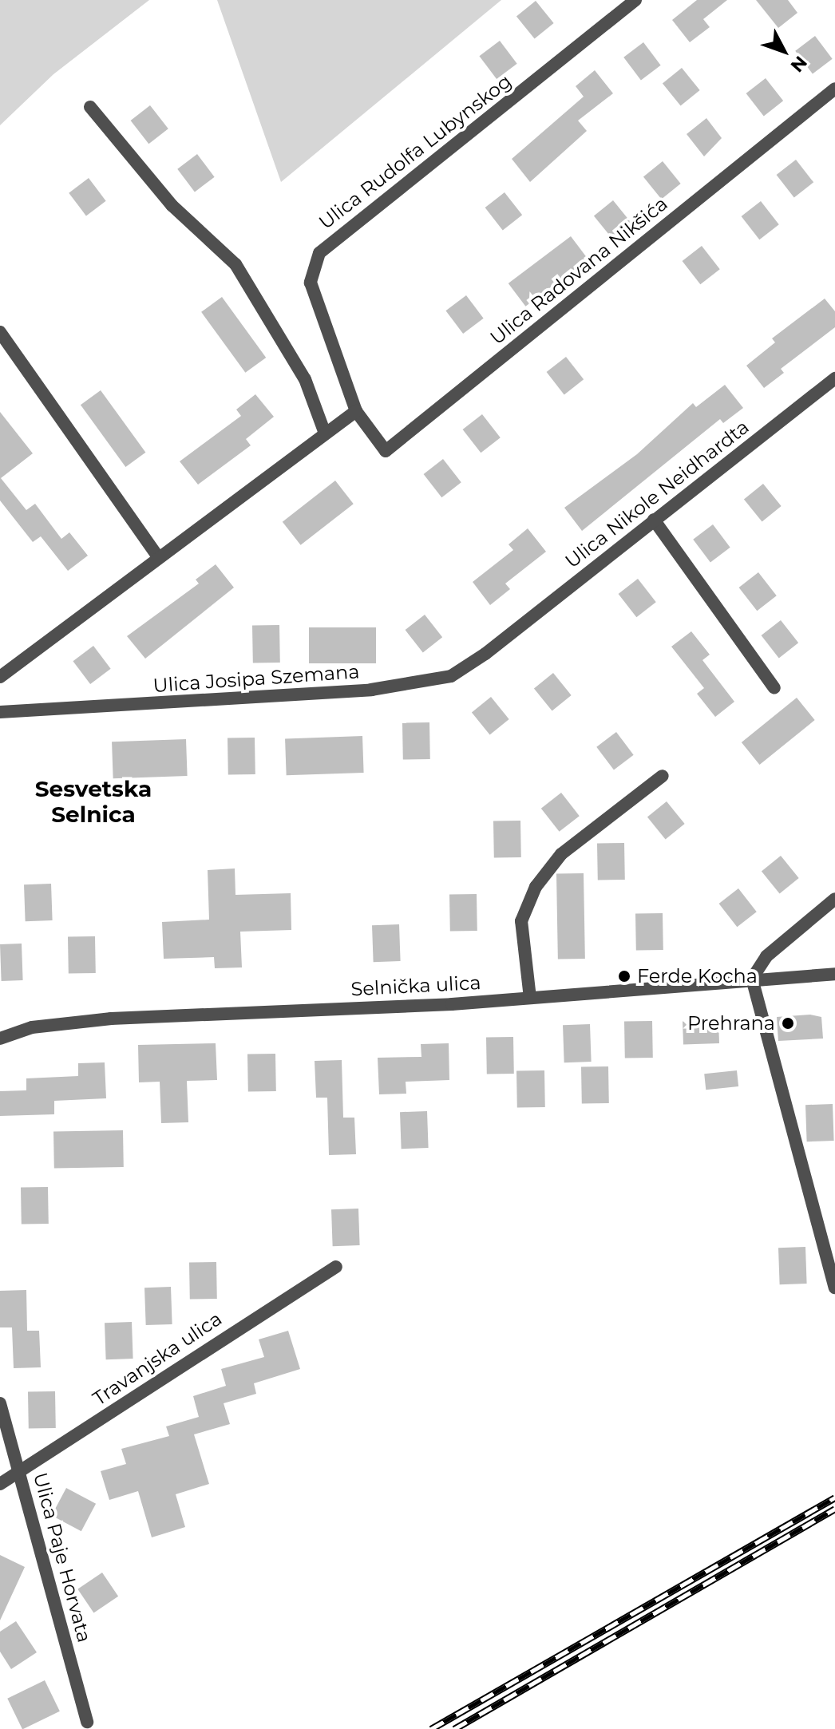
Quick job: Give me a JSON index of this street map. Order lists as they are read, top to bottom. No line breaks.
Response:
{"streets":{"street":["Ulica Rudolfa Lubynskog","Ulica Radovana Nikšića","Ulica Nikole Neidhardta","Ulica Josipa Szemana","Selnička ulica","Travanjska ulica","Ulica Paje Horvata"]},"crossings":[["Ulica Rudolfa Lubynskog","Ulica Radovana Nikšića"],["Ulica Nikole Neidhardta","Ulica Josipa Szemana"],["Travanjska ulica","Ulica Paje Horvata"]],"districts":["Sesvetska Selnica"],"places":["Ferde Kocha","Prehrana"],"north":"bottom right"}
